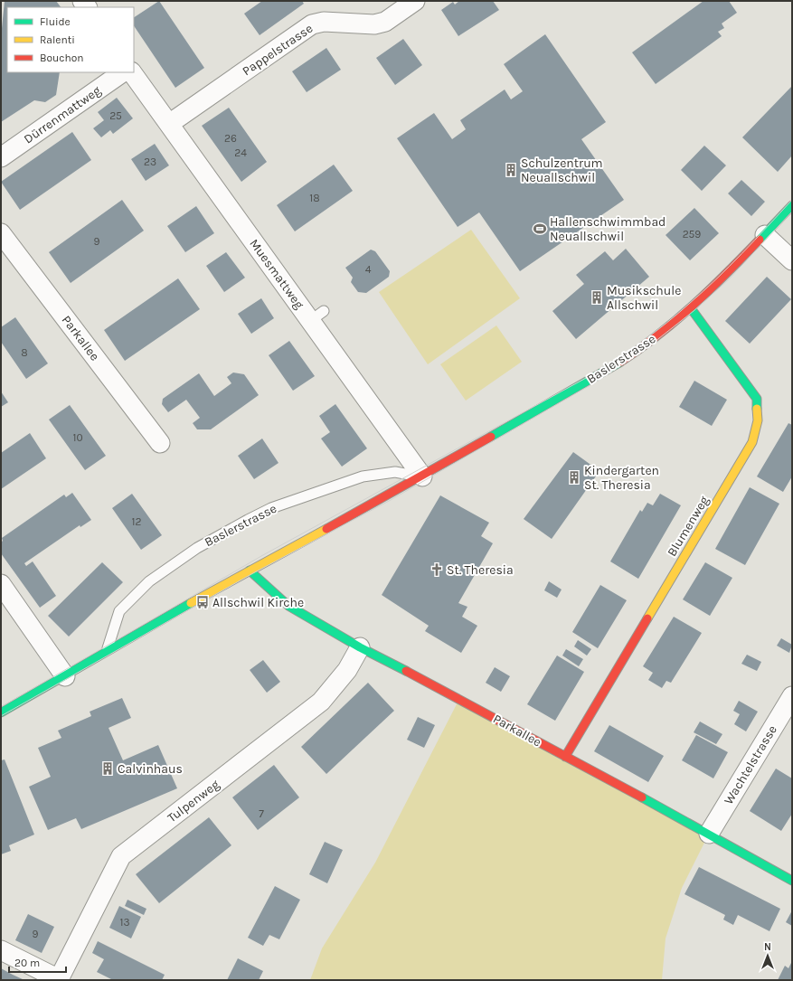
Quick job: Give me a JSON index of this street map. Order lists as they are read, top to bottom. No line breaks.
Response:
{"streets":{"street":["Pappelstrasse","Dürrenmattweg","Muesmattweg","Parkallee","Baslerstrasse","Blumenweg","Wachtelstrasse","Tulpenweg"]},"crossings":[["Pappelstrasse","Muesmattweg"],["Muesmattweg","Baslerstrasse"],["Parkallee","Baslerstrasse"],["Parkallee","Blumenweg"],["Parkallee","Wachtelstrasse"],["Parkallee","Tulpenweg"],["Baslerstrasse","Blumenweg"]],"places":{"building":["Schulzentrum Neuallschwil","Musikschule Allschwil","Kindergarten St. Theresia","Calvinhaus"],"sports":["Hallenschwimmbad Neuallschwil"],"church":["St. Theresia"],"bus stop":["Allschwil Kirche"]},"house_numbers":["25","26","24","23","18","259","9","4","8","10","12","7","13","9"],"legend":["Fluide","Ralenti","Bouchon"],"scale_bar":"20 m","north":"top"}
